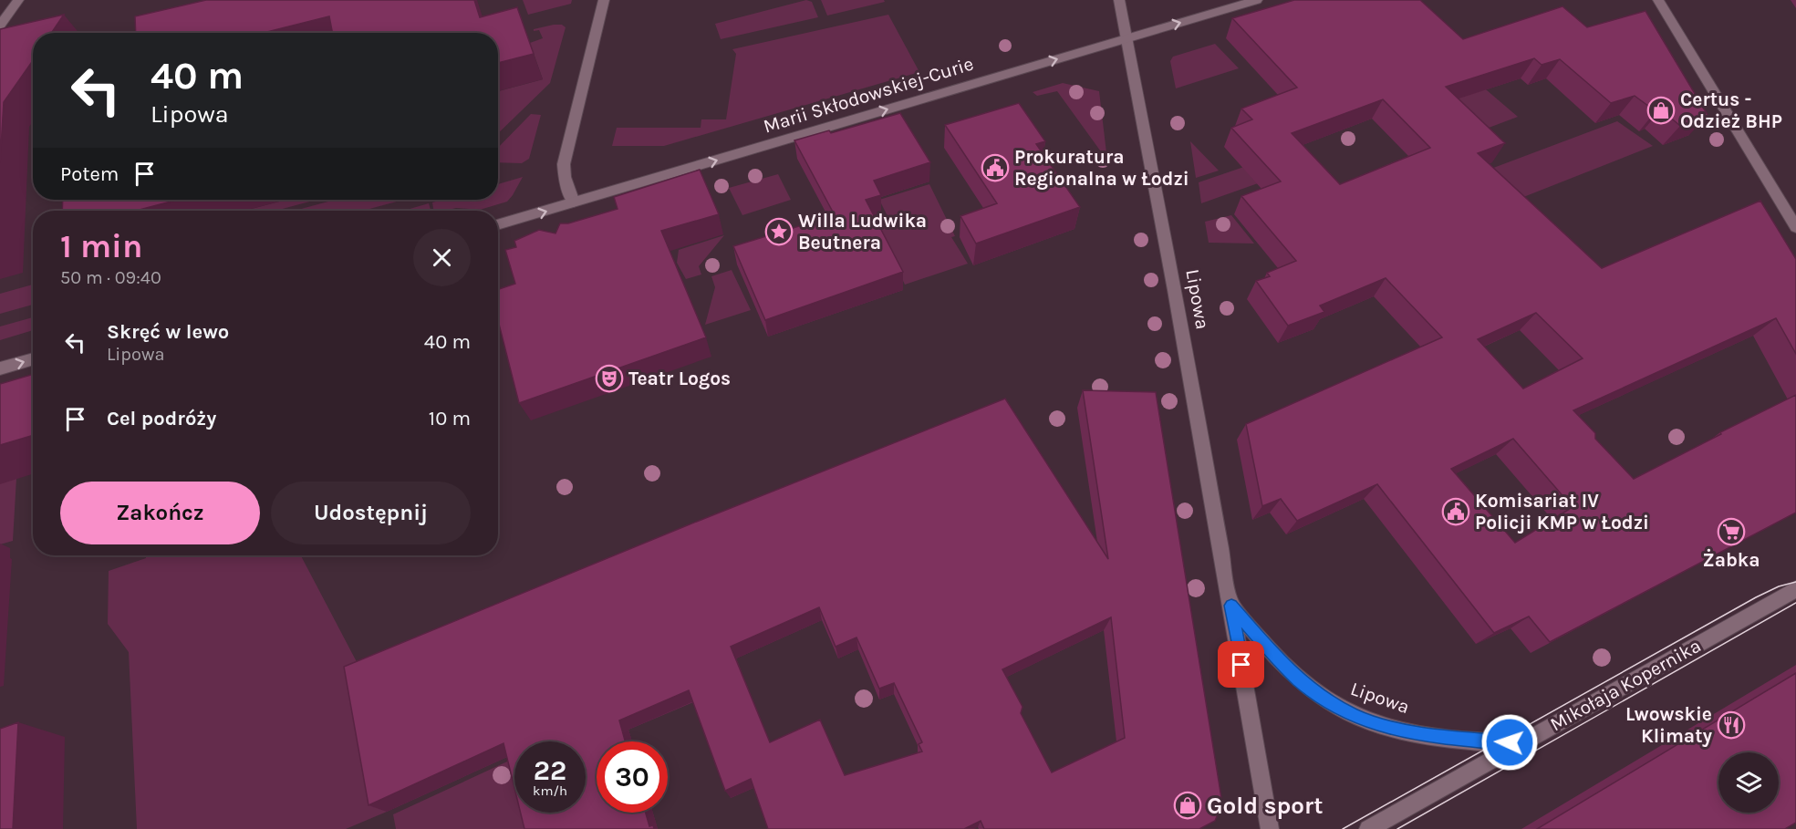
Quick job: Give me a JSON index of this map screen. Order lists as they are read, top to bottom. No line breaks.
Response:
{"streets":{"street":["Marii Skłodowskiej-Curie","Lipowa","Mikołaja Kopernika"]},"crossings":[["Marii Skłodowskiej-Curie","Lipowa"],["Lipowa","Mikołaja Kopernika"]],"one_way":["Marii Skłodowskiej-Curie"],"places":{"shop":["Certus - Odzież BHP","Gold sport"],"public building":["Prokuratura Regionalna w Łodzi","Komisariat IV Policji KMP w Łodzi"],"place":["Willa Ludwika Beutnera"],"theatre":["Teatr Logos"],"supermarket":["Żabka"],"restaurant":["Lwowskie Klimaty"]},"page":{"turn":["40 m","Lipowa"],"then":"Potem","heading":["1 min","50 m · 09:40"],"list":[{"name":"Skręć w lewo","note":"Lipowa","value":"40 m"},{"name":"Cel podróży","value":"10 m"}],"buttons":["Zakończ","Udostępnij"],"speed":"22 km/h","limit":"30"}}
